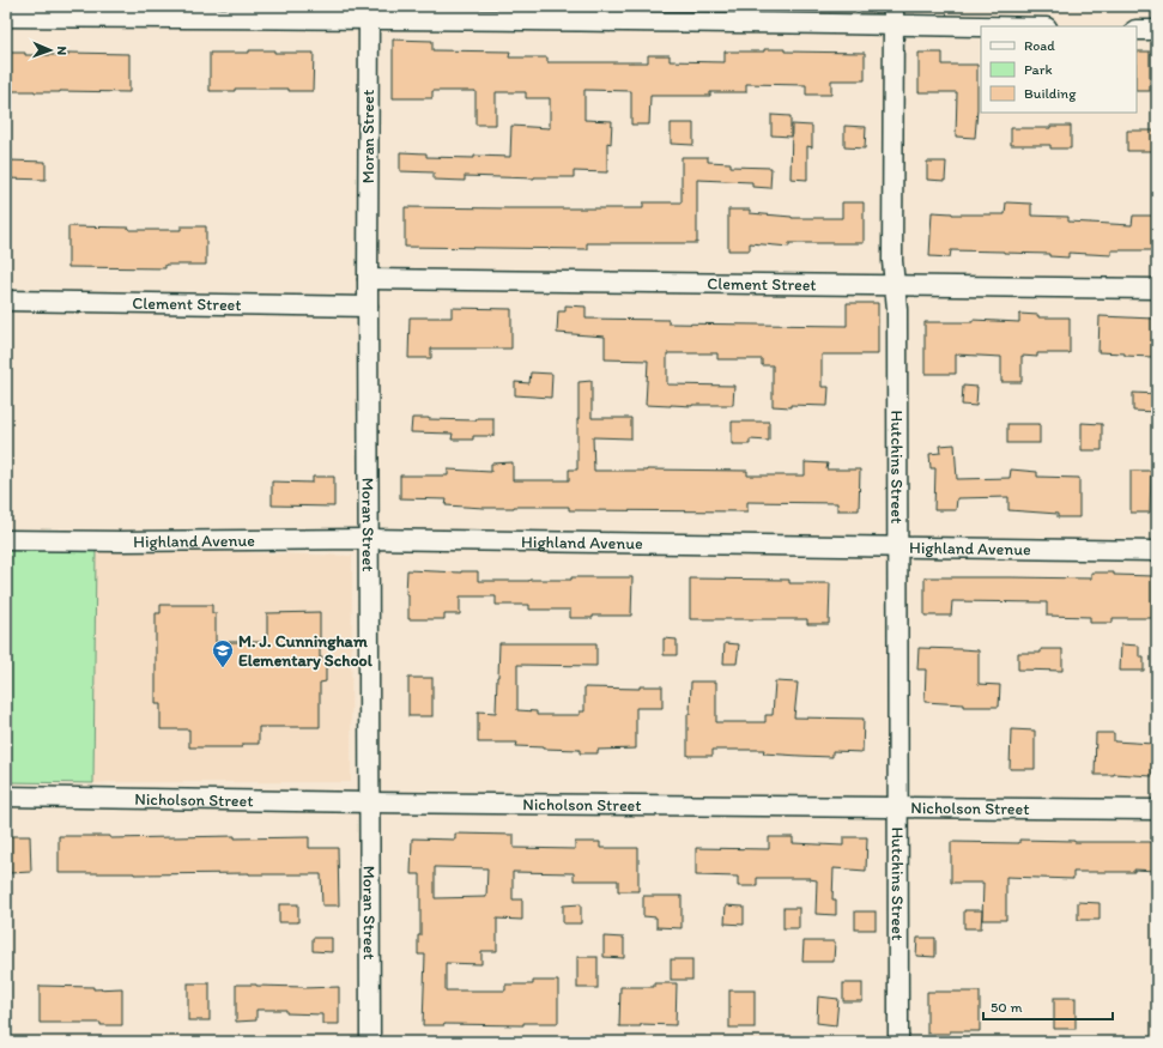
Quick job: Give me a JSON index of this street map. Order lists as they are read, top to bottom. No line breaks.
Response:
{"streets":{"street":["Moran Street","Clement Street","Hutchins Street","Highland Avenue","Nicholson Street"]},"crossings":[["Moran Street","Clement Street"],["Moran Street","Highland Avenue"],["Moran Street","Nicholson Street"],["Clement Street","Hutchins Street"],["Hutchins Street","Highland Avenue"],["Hutchins Street","Nicholson Street"]],"places":{"school or university":["M. J. Cunningham Elementary School"]},"legend":["Road","Park","Building"],"scale_bar":"50 m","north":"right"}
